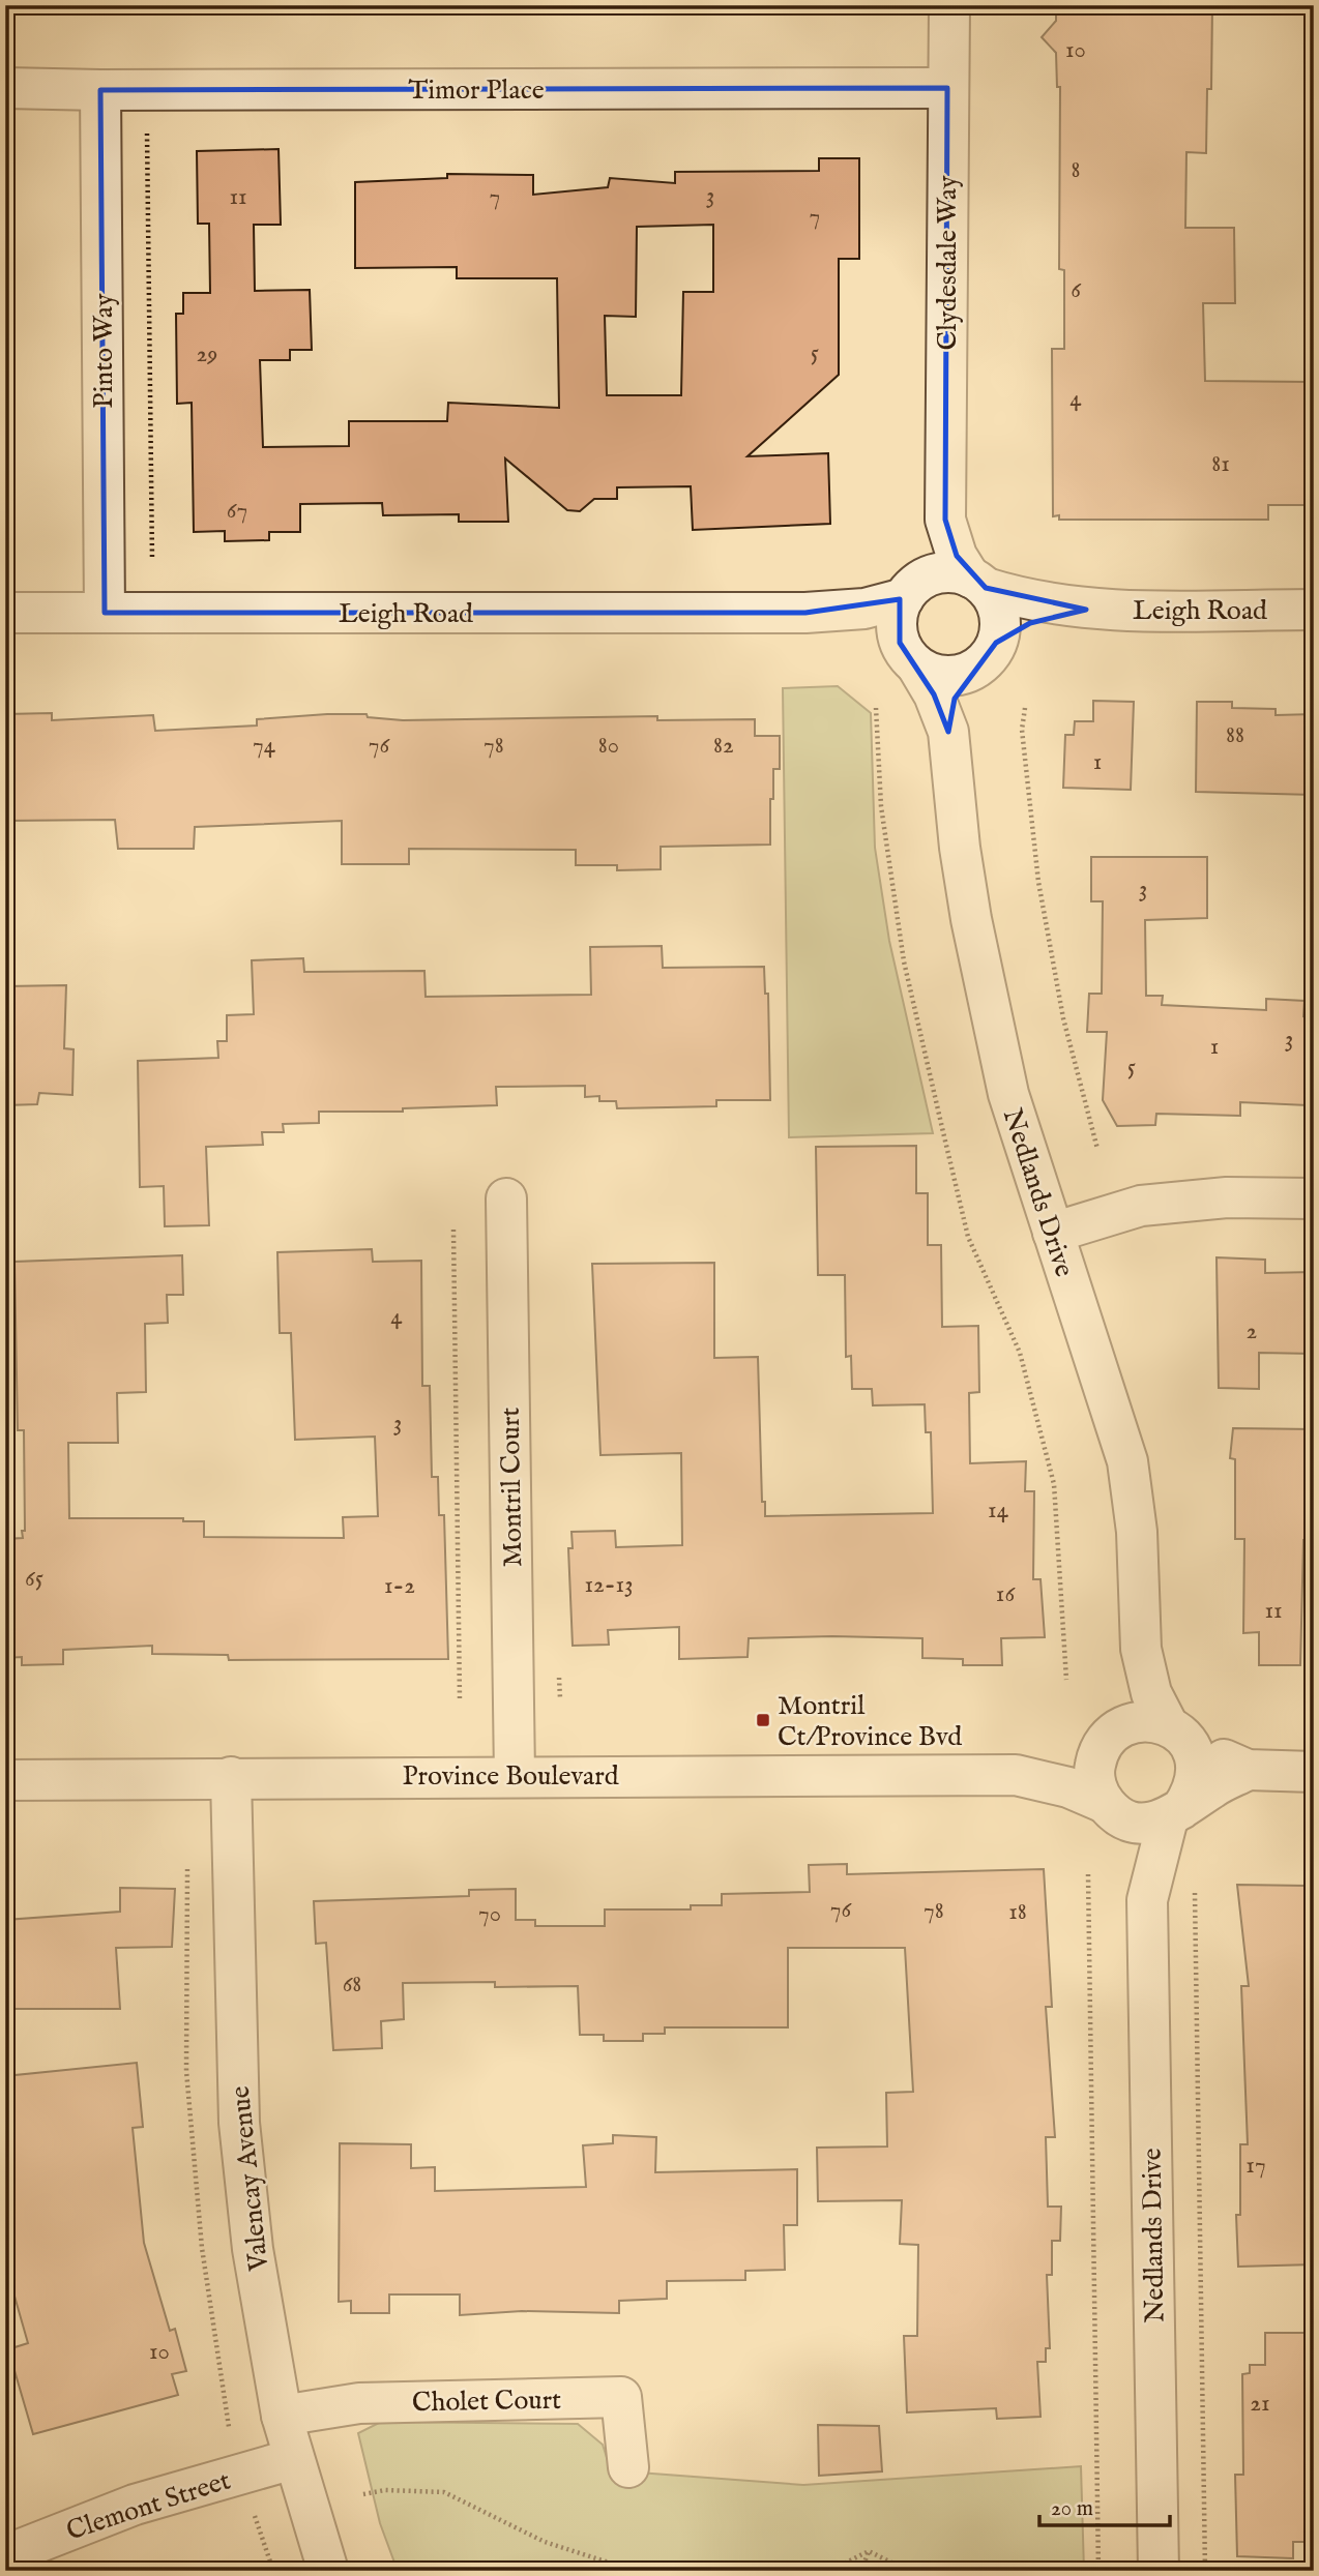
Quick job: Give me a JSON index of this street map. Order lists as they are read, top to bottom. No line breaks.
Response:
{"streets":{"street":["Timor Place","Clydesdale Way","Pinto Way","Leigh Road","Nedlands Drive","Montril Court","Province Boulevard","Valencay Avenue","Cholet Court","Clemont Street"]},"crossings":[["Timor Place","Clydesdale Way"],["Timor Place","Pinto Way"],["Clydesdale Way","Leigh Road"],["Clydesdale Way","Nedlands Drive"],["Pinto Way","Leigh Road"],["Montril Court","Province Boulevard"],["Province Boulevard","Valencay Avenue"],["Valencay Avenue","Cholet Court"],["Valencay Avenue","Clemont Street"]],"places":{"transit":["Montril Ct/Province Bvd"]},"house_numbers":["10","8","3","11","7","7","6","5","29","4","81","67","88","74","76","78","80","82","1","3","3","1","5","4","2","3","14","65","12-13","1-2","16","11","76","78","18","70","68","17","10","21"],"scale_bar":"20 m"}
